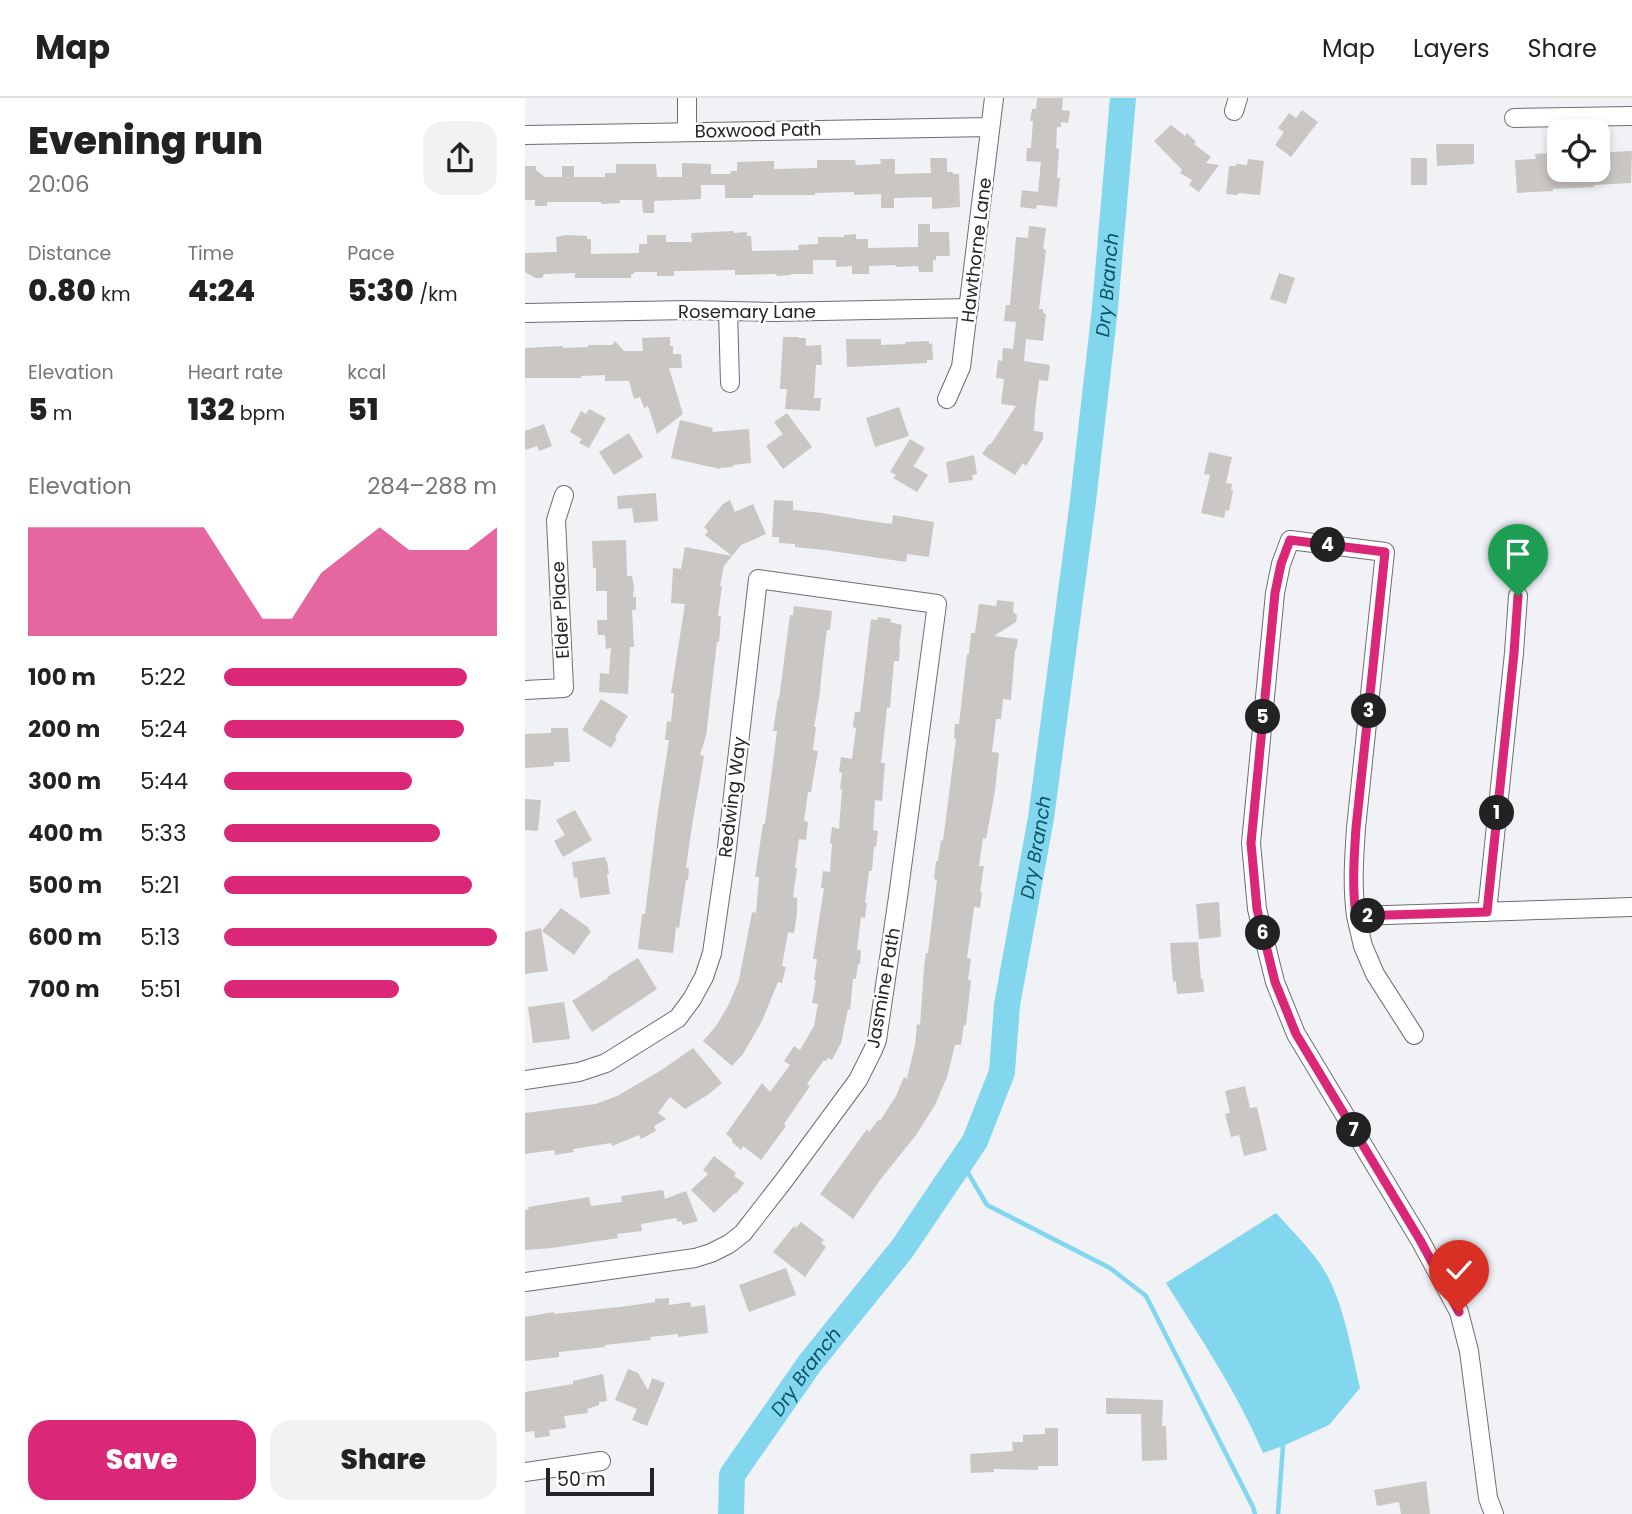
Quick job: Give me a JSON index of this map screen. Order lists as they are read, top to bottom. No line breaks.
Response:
{"streets":{"street":["Boxwood Path","Hawthorne Lane","Rosemary Lane","Elder Place","Redwing Way","Jasmine Path"]},"crossings":[["Boxwood Path","Hawthorne Lane"],["Hawthorne Lane","Rosemary Lane"],["Redwing Way","Jasmine Path"]],"water":["Dry Branch"],"scale_bar":"50 m","page":{"header":"Map","nav":["Map","Layers","Share"],"heading":["Evening run","20:06"],"stats":[["Distance","0.80 km"],["Time","4:24"],["Pace","5:30 /km"],["Elevation","5 m"],["Heart rate","132 bpm"],["kcal","51"]],"chart":["Elevation","284–288 m"],"pins":["4","3","5","1","2","6","7"],"list":[{"name":"100 m","note":"5:22"},{"name":"200 m","note":"5:24"},{"name":"300 m","note":"5:44"},{"name":"400 m","note":"5:33"},{"name":"500 m","note":"5:21"},{"name":"600 m","note":"5:13"},{"name":"700 m","note":"5:51"}],"buttons":["Save","Share"],"scale":"50 m"}}
